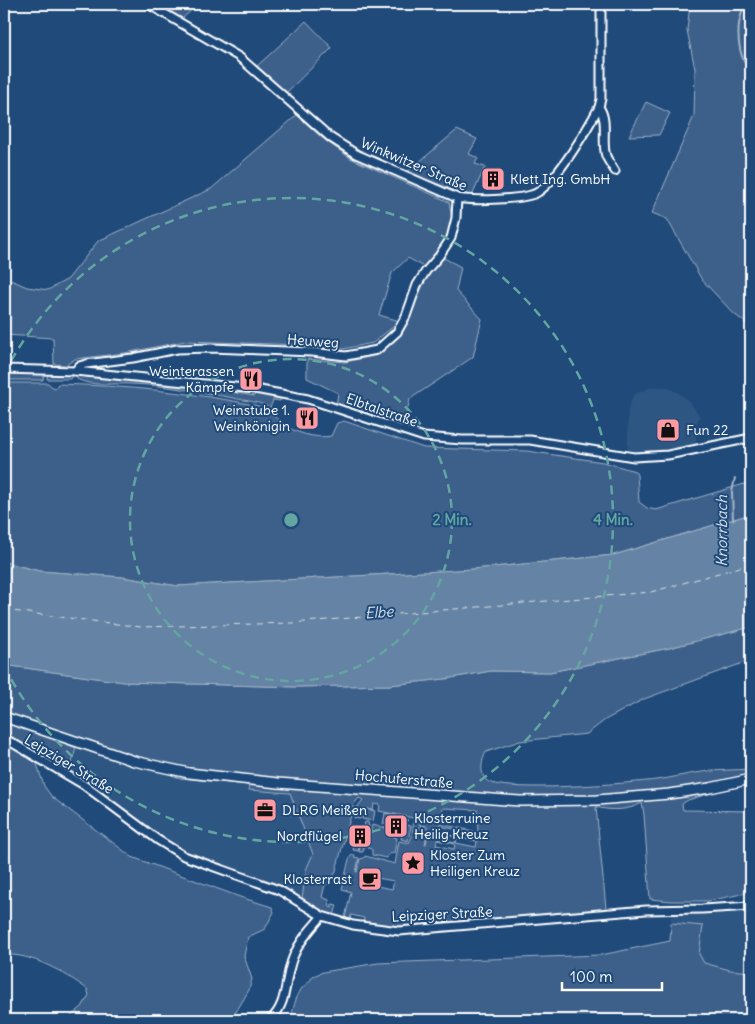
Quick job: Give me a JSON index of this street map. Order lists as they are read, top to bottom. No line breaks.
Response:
{"streets":{"main road":["Hochuferstraße"],"street":["Winkwitzer Straße","Heuweg","Elbtalstraße","Leipziger Straße"]},"crossings":[["Winkwitzer Straße","Heuweg"],["Heuweg","Elbtalstraße"]],"water":["Knorrbach","Elbe"],"places":{"building":["Klett Ing. GmbH","Klosterruine Heilig Kreuz","Nordflügel"],"restaurant":["Weinterassen Kämpfe","Weinstube 1. Weinkönigin"],"shop":["Fun 22"],"office":["DLRG Meißen"],"place":["Kloster Zum Heiligen Kreuz"],"cafe":["Klosterrast"]},"scale_bar":"100 m","rings":["2 Min.","4 Min."]}
